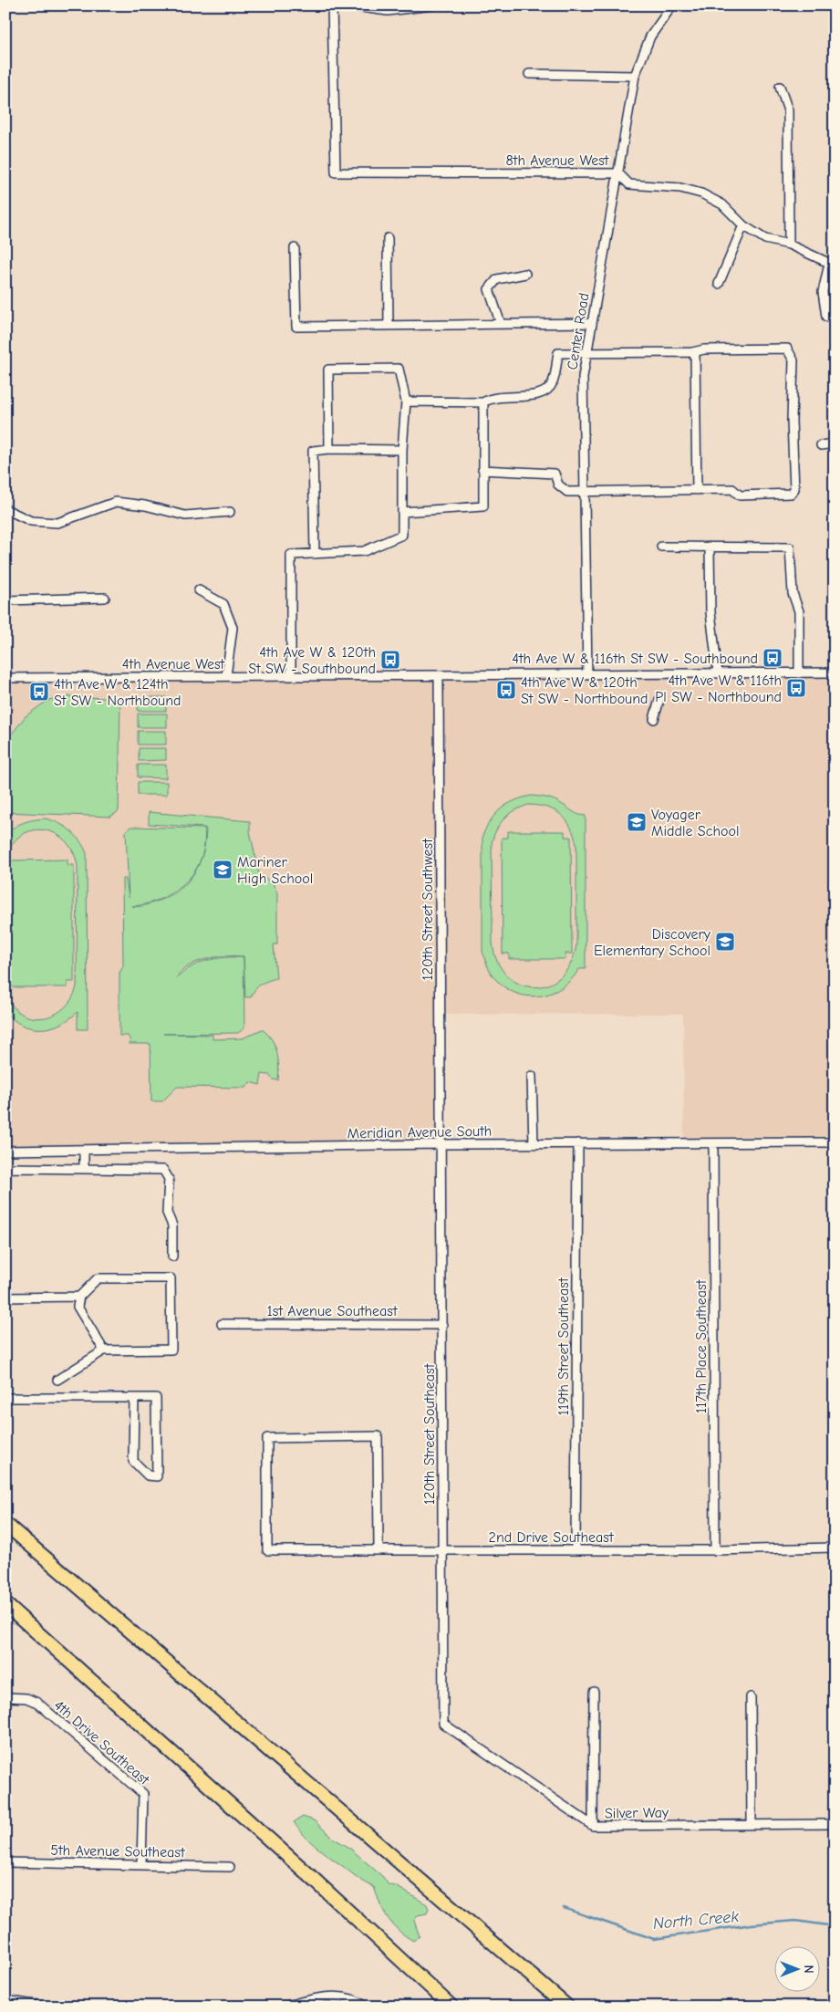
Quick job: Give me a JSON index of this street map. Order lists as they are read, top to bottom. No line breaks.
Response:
{"streets":{"street":["8th Avenue West","Center Road","4th Avenue West","120th Street Southwest","Meridian Avenue South","1st Avenue Southeast","119th Street Southeast","117th Place Southeast","120th Street Southeast","2nd Drive Southeast","4th Drive Southeast","Silver Way","5th Avenue Southeast"]},"crossings":[["8th Avenue West","Center Road"],["Center Road","4th Avenue West"],["4th Avenue West","120th Street Southwest"],["120th Street Southwest","Meridian Avenue South"],["120th Street Southwest","120th Street Southeast"],["Meridian Avenue South","119th Street Southeast"],["Meridian Avenue South","117th Place Southeast"],["Meridian Avenue South","120th Street Southeast"],["1st Avenue Southeast","120th Street Southeast"],["119th Street Southeast","2nd Drive Southeast"],["117th Place Southeast","2nd Drive Southeast"],["120th Street Southeast","2nd Drive Southeast"],["120th Street Southeast","Silver Way"],["4th Drive Southeast","5th Avenue Southeast"]],"water":["North Creek"],"places":{"bus stop":["4th Ave W & 116th St SW - Southbound","4th Ave W & 120th St SW - Southbound","4th Ave W & 116th Pl SW - Northbound","4th Ave W & 120th St SW - Northbound","4th Ave W & 124th St SW - Northbound"],"school or university":["Voyager Middle School","Mariner High School","Discovery Elementary School"]},"north":"right"}
